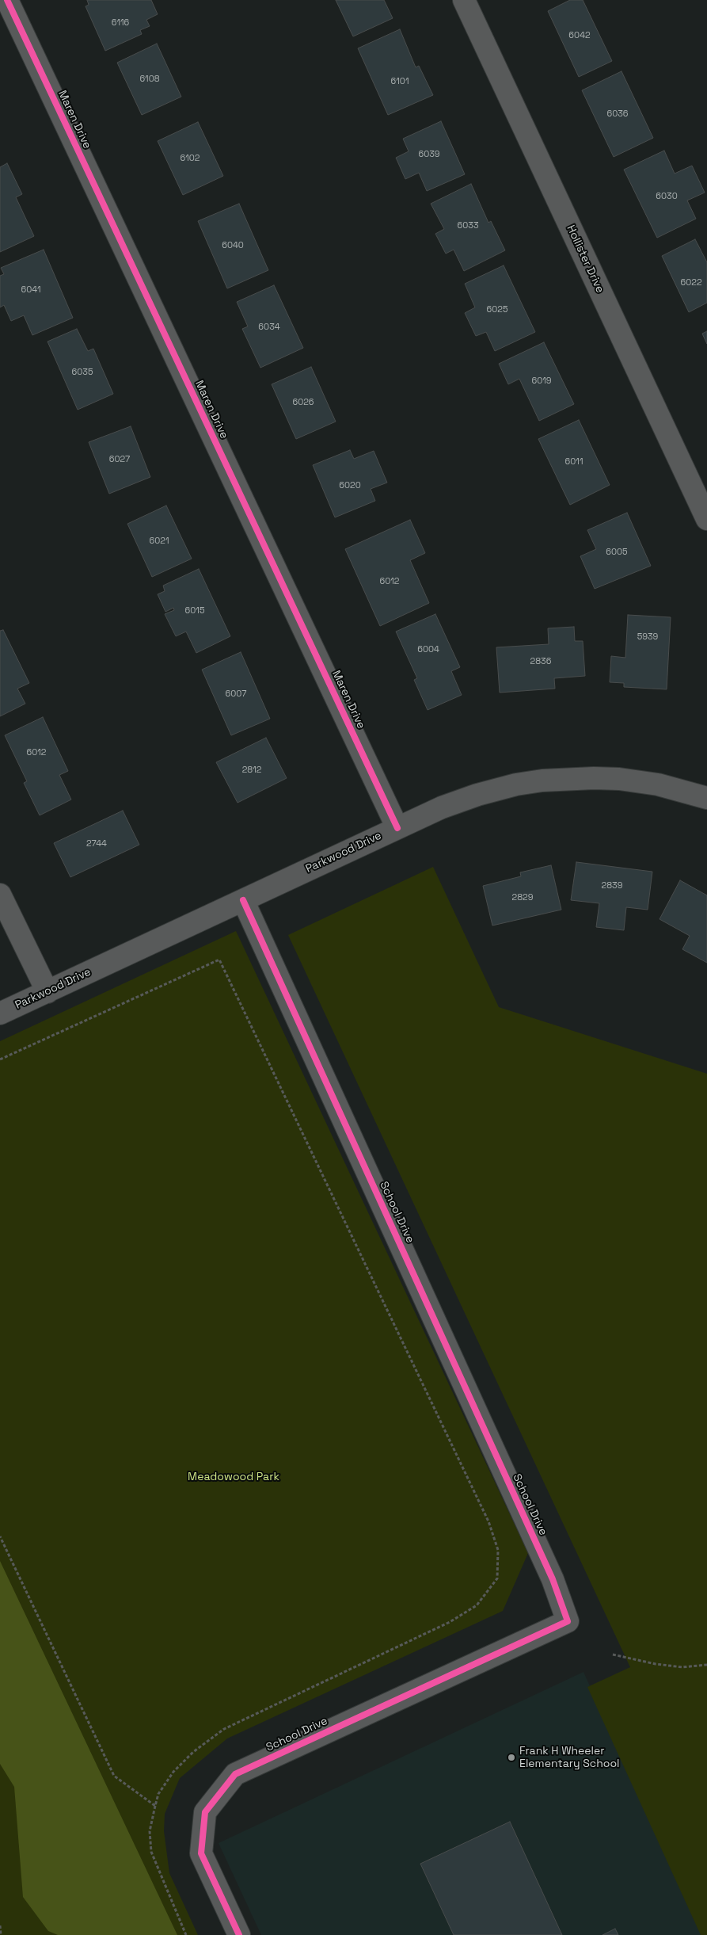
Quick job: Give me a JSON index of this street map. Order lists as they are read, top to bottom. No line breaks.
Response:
{"streets":{"street":["Maren Drive","Hollister Drive","Parkwood Drive","School Drive"]},"crossings":[["Maren Drive","Parkwood Drive"],["Parkwood Drive","School Drive"]],"parks":["Meadowood Park"],"places":["Frank H Wheeler Elementary School"],"house_numbers":["6116","6042","6108","6101","6036","6039","6102","6030","6033","6040","6022","6041","6025","6034","6035","6019","6026","6027","6011","6020","6021","6005","6012","6015","5939","6004","2836","6007","6012","2812","2744","2839","2829"]}
